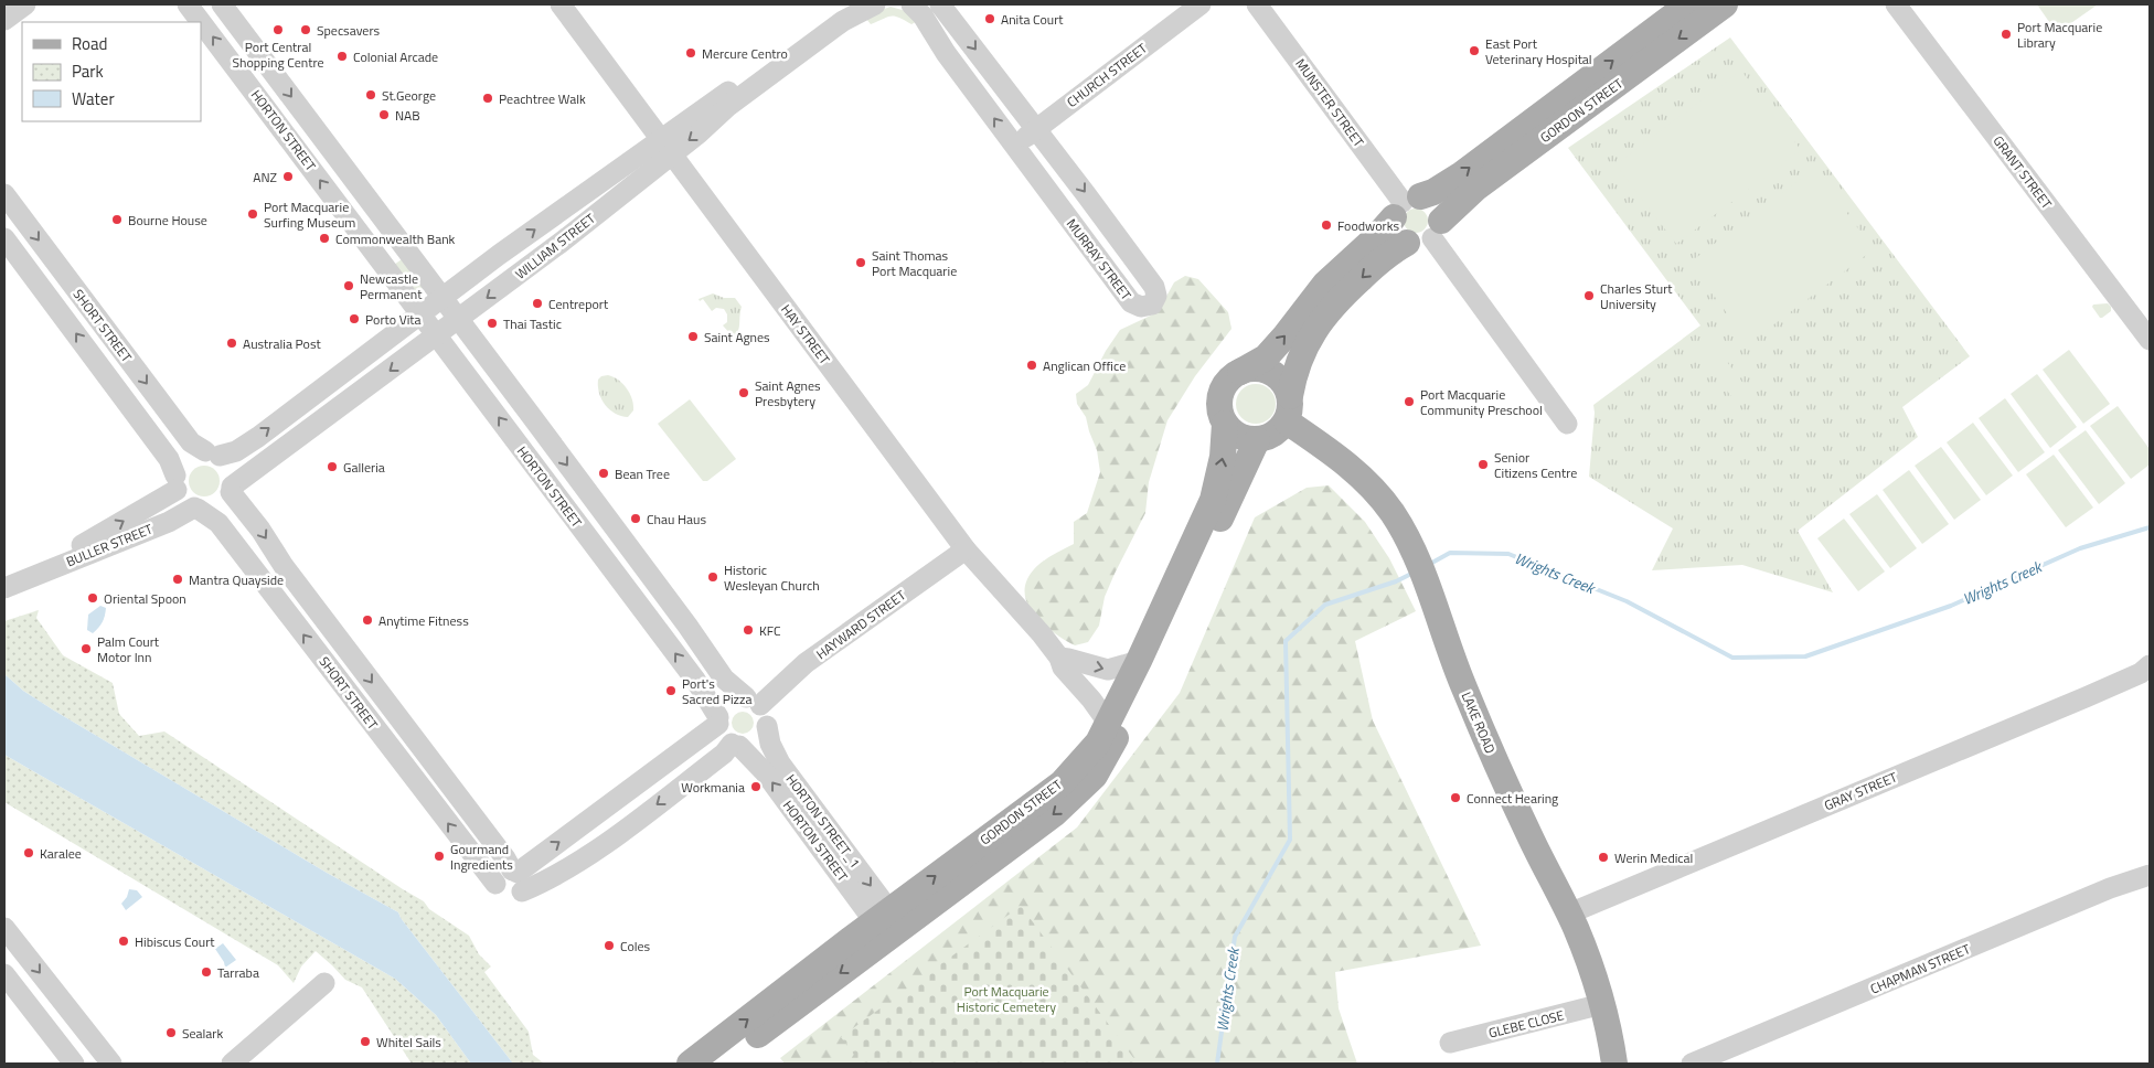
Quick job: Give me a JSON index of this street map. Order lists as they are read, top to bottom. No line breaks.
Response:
{"streets":{"main road":["GORDON STREET","LAKE ROAD"],"street":["CHURCH STREET","MUNSTER STREET","HORTON STREET","GRANT STREET","WILLIAM STREET","MURRAY STREET","SHORT STREET","HAY STREET","BULLER STREET","HAYWARD STREET","GRAY STREET","HORTON STREET_1","CHAPMAN STREET","GLEBE CLOSE"]},"crossings":[["CHURCH STREET","MURRAY STREET"],["MUNSTER STREET","GORDON STREET"],["GORDON STREET","HORTON STREET"],["GORDON STREET","HAY STREET"],["GORDON STREET","LAKE ROAD"],["GORDON STREET","HORTON STREET_1"],["HORTON STREET","WILLIAM STREET"],["HORTON STREET","HAYWARD STREET"],["HORTON STREET","HORTON STREET_1"],["WILLIAM STREET","SHORT STREET"],["WILLIAM STREET","HAY STREET"],["WILLIAM STREET","BULLER STREET"],["SHORT STREET","BULLER STREET"],["HAY STREET","HAYWARD STREET"],["HAYWARD STREET","HORTON STREET_1"],["LAKE ROAD","GRAY STREET"],["LAKE ROAD","GLEBE CLOSE"]],"one_way":["HORTON STREET_1"],"water":["Wrights Creek"],"parks":["Port Macquarie Historic Cemetery"],"places":["Anita Court","Port Central Shopping Centre","Specsavers","Port Macquarie Library","East Port Veterinary Hospital","Mercure Centro","Colonial Arcade","St.George","Peachtree Walk","NAB","ANZ","Port Macquarie Surfing Museum","Bourne House","Foodworks","Commonwealth Bank","Saint Thomas Port Macquarie","Newcastle Permanent","Charles Sturt University","Centreport","Porto Vita","Thai Tastic","Saint Agnes","Australia Post","Anglican Office","Saint Agnes Presbytery","Port Macquarie Community Preschool","Senior Citizens Centre","Galleria","Bean Tree","Chau Haus","Historic Wesleyan Church","Mantra Quayside","Oriental Spoon","Anytime Fitness","KFC","Palm Court Motor Inn","Port's Sacred Pizza","Workmania","Connect Hearing","Karalee","Gourmand Ingredients","Werin Medical","Hibiscus Court","Coles","Tarraba","Sealark","Whitel Sails"],"legend":["Road","Park","Water"]}
